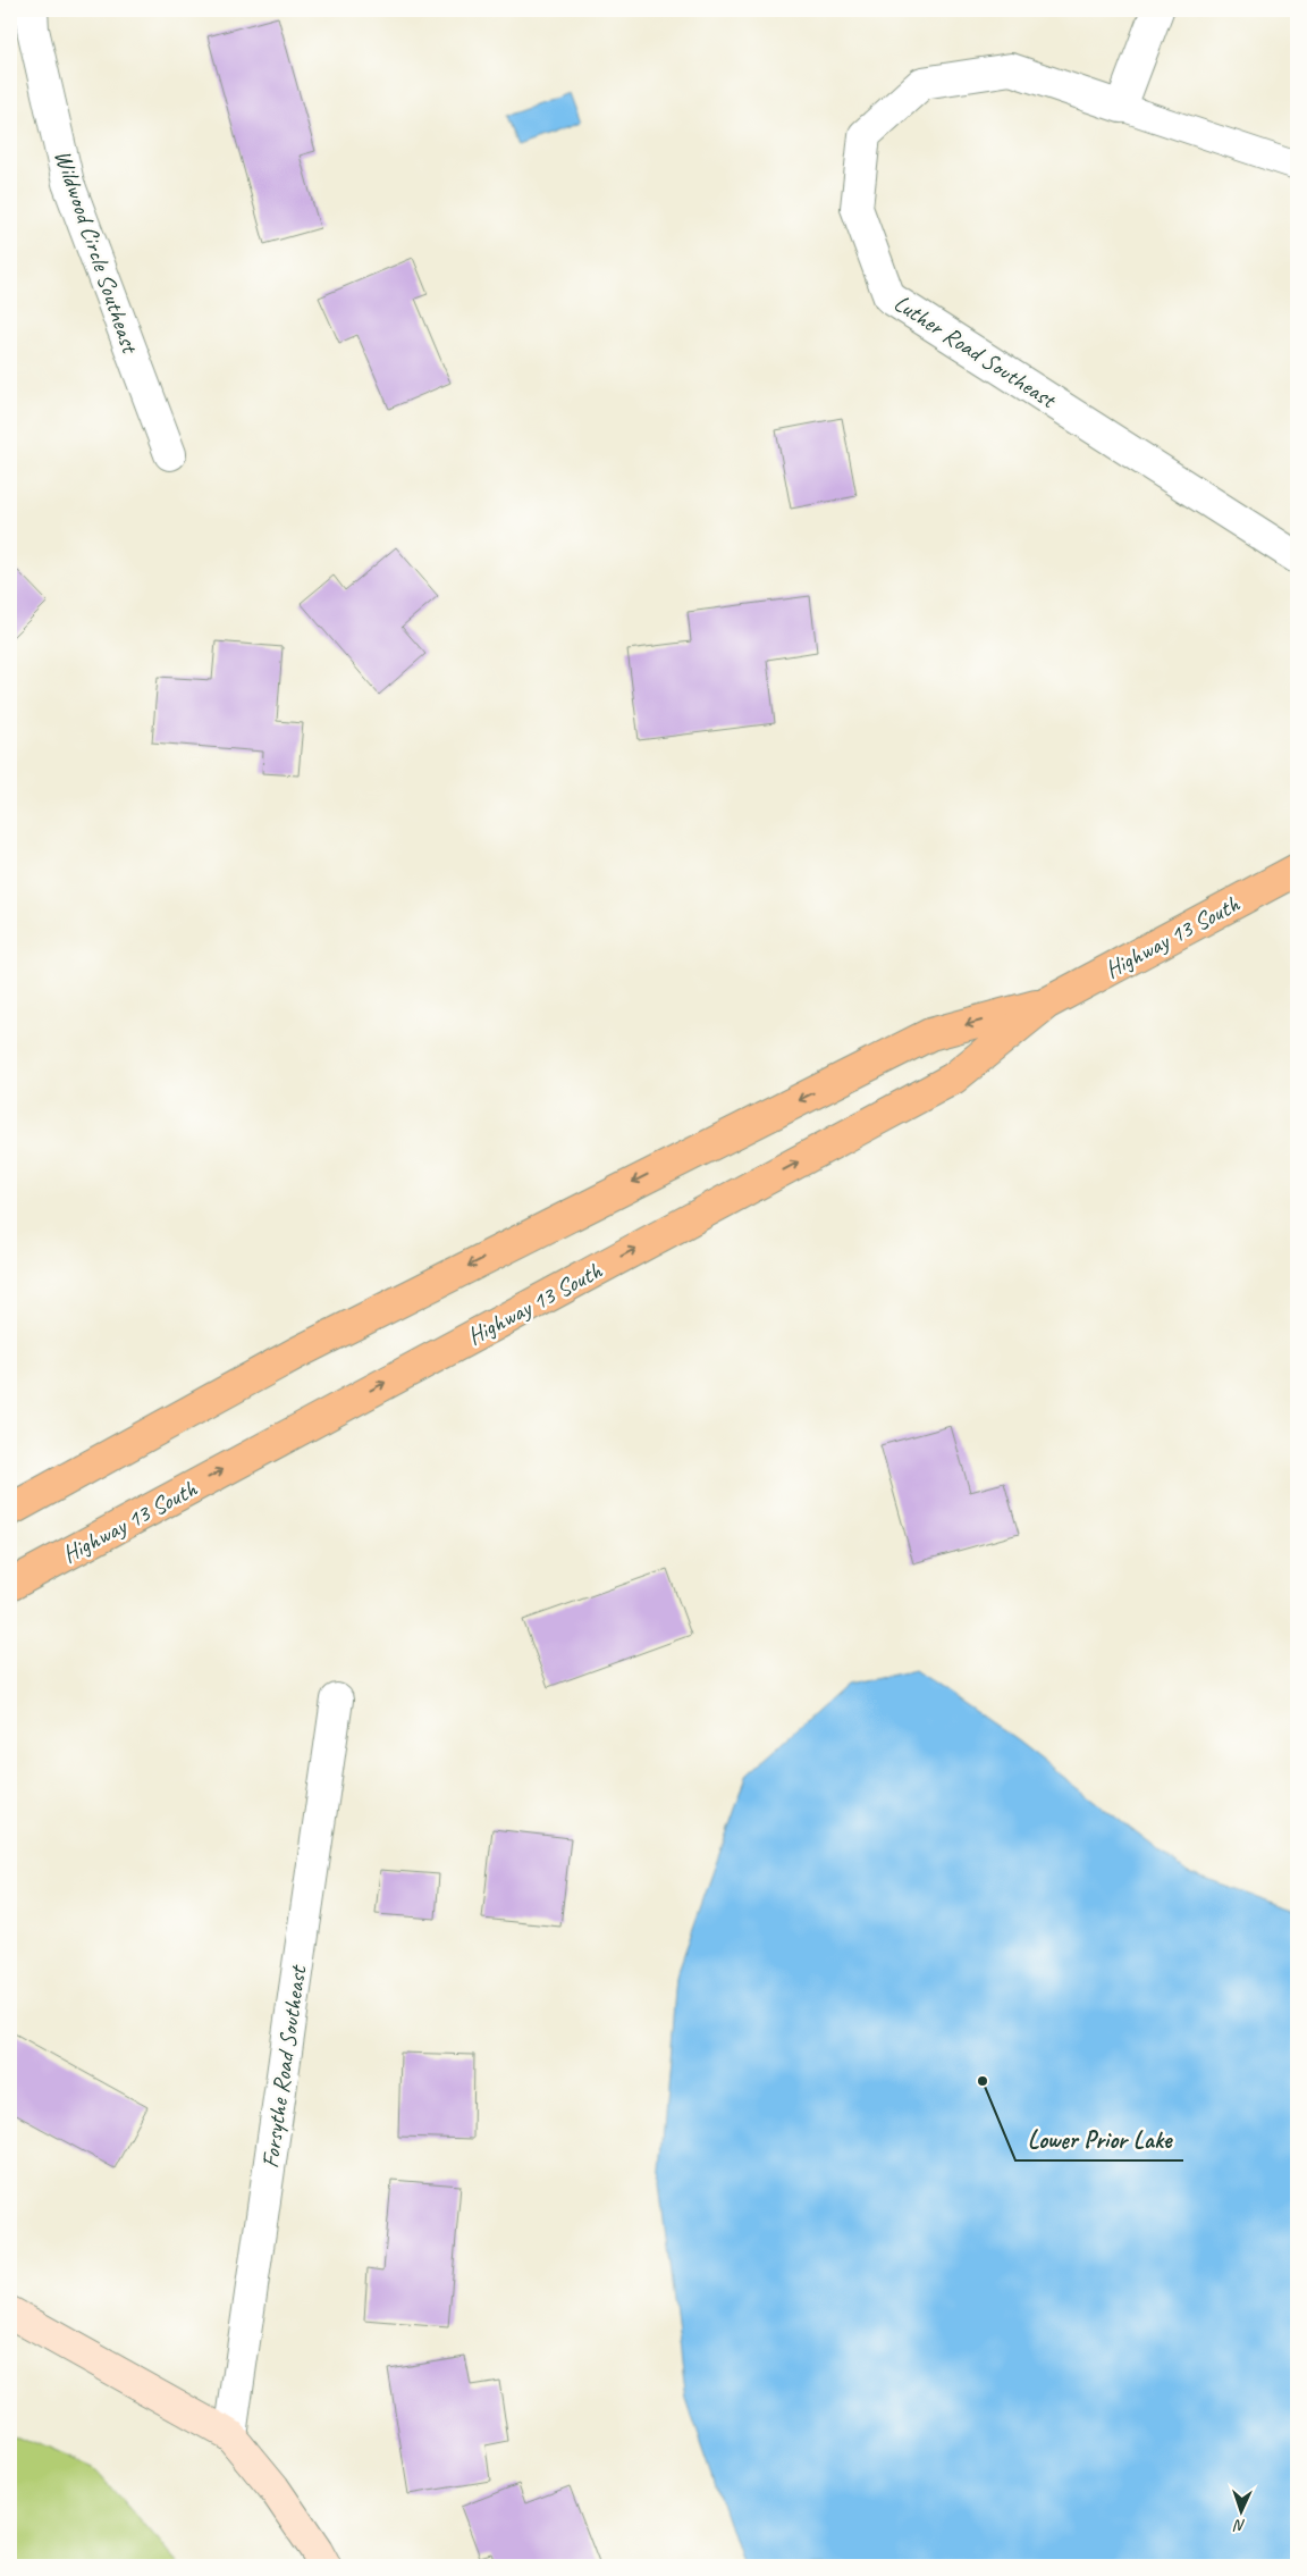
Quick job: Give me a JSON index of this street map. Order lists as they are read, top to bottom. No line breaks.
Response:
{"streets":{"main road":["Highway 13 South"],"street":["Wildwood Circle Southeast","Luther Road Southeast","Forsythe Road Southeast"]},"places":["Lower Prior Lake"],"north":"bottom"}
